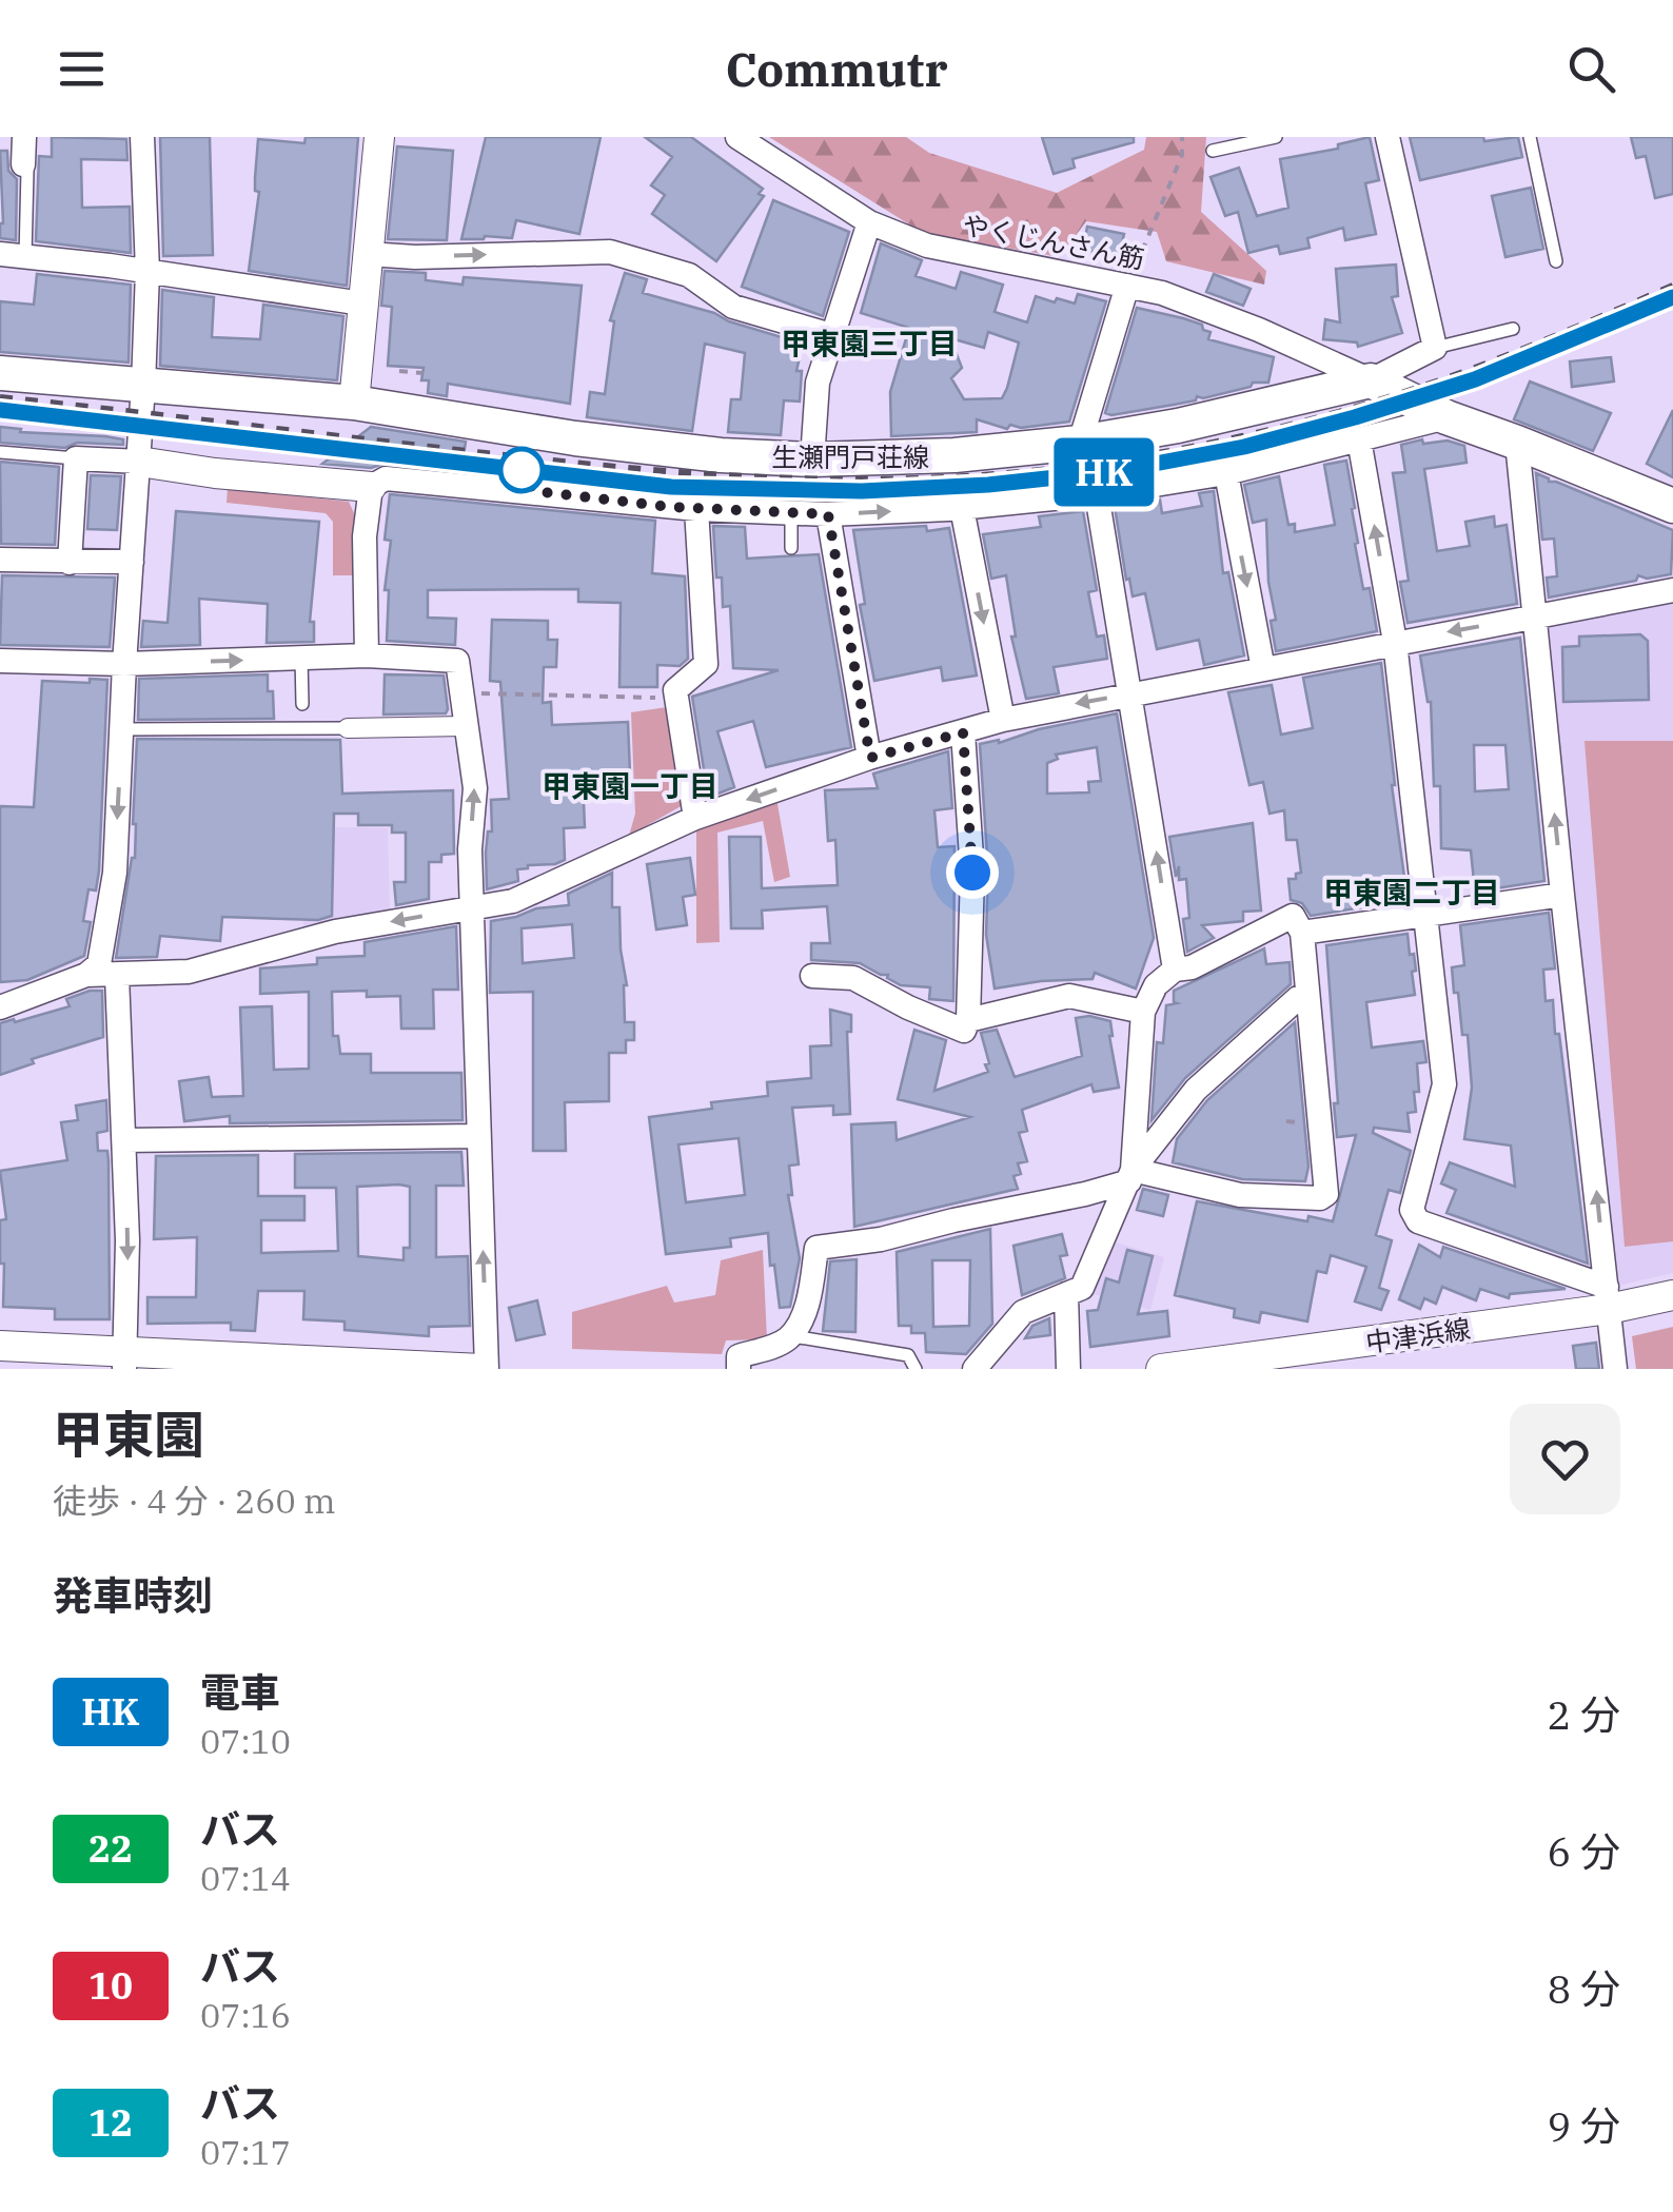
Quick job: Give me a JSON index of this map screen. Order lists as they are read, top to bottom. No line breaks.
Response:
{"streets":{"main road":["生瀬門戸荘線"],"street":["やくじんさん筋","中津浜線"]},"crossings":[["やくじんさん筋","生瀬門戸荘線"]],"districts":["甲東園三丁目","甲東園一丁目","甲東園二丁目"],"page":{"header":"Commutr","on_map":"HK","heading":[["甲東園","徒歩 · 4 分 · 260 m"],"発車時刻"],"list":[{"mark":"HK","name":"電車","note":"07:10","value":"2 分"},{"mark":"22","name":"バス","note":"07:14","value":"6 分"},{"mark":"10","name":"バス","note":"07:16","value":"8 分"},{"mark":"12","name":"バス","note":"07:17","value":"9 分"}]}}
